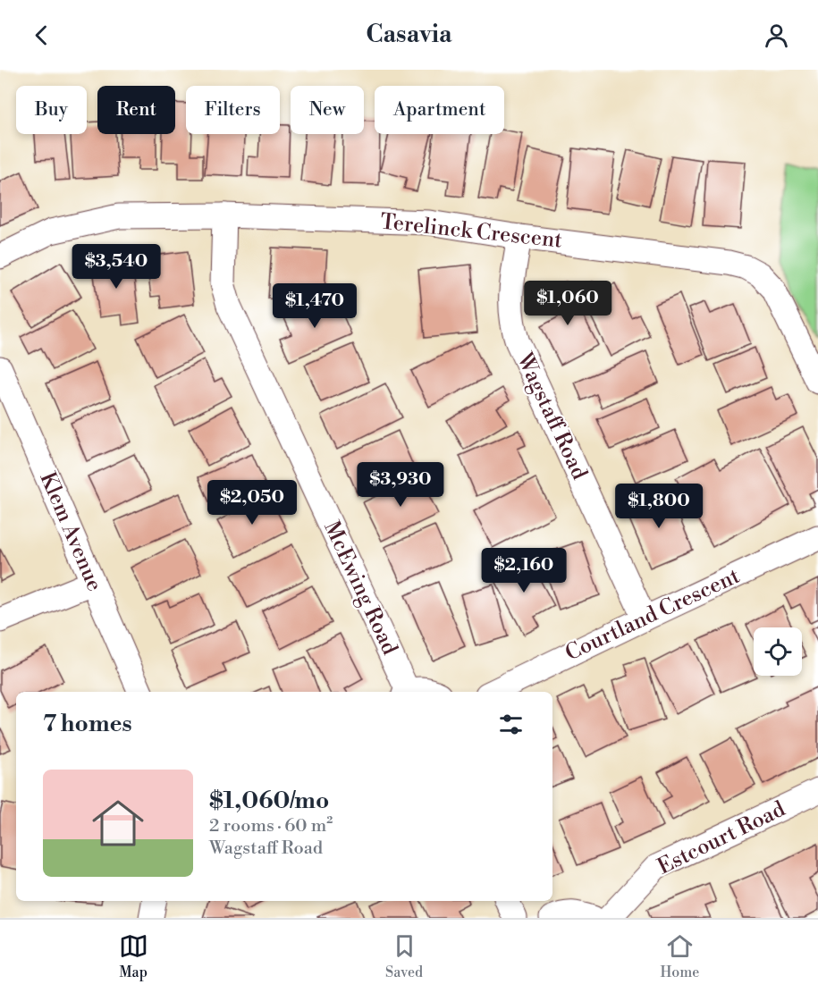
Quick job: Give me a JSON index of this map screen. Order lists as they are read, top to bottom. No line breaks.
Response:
{"streets":{"street":["Terelinck Crescent","Wagstaff Road","Klem Avenue","McEwing Road","Courtland Crescent","Estcourt Road"]},"crossings":[["Terelinck Crescent","Wagstaff Road"],["Terelinck Crescent","McEwing Road"],["Wagstaff Road","Courtland Crescent"]],"page":{"header":"Casavia","chip":["Buy","Rent","Filters","New","Apartment"],"price":["$3,540","$1,060","$1,470","$3,930","$2,050","$1,800","$2,160"],"heading":"7 homes","list":[{"name":"$1,060/mo","note":"2 rooms · 60 m² · Wagstaff Road"}],"tabs":["Map","Saved","Home"]}}
